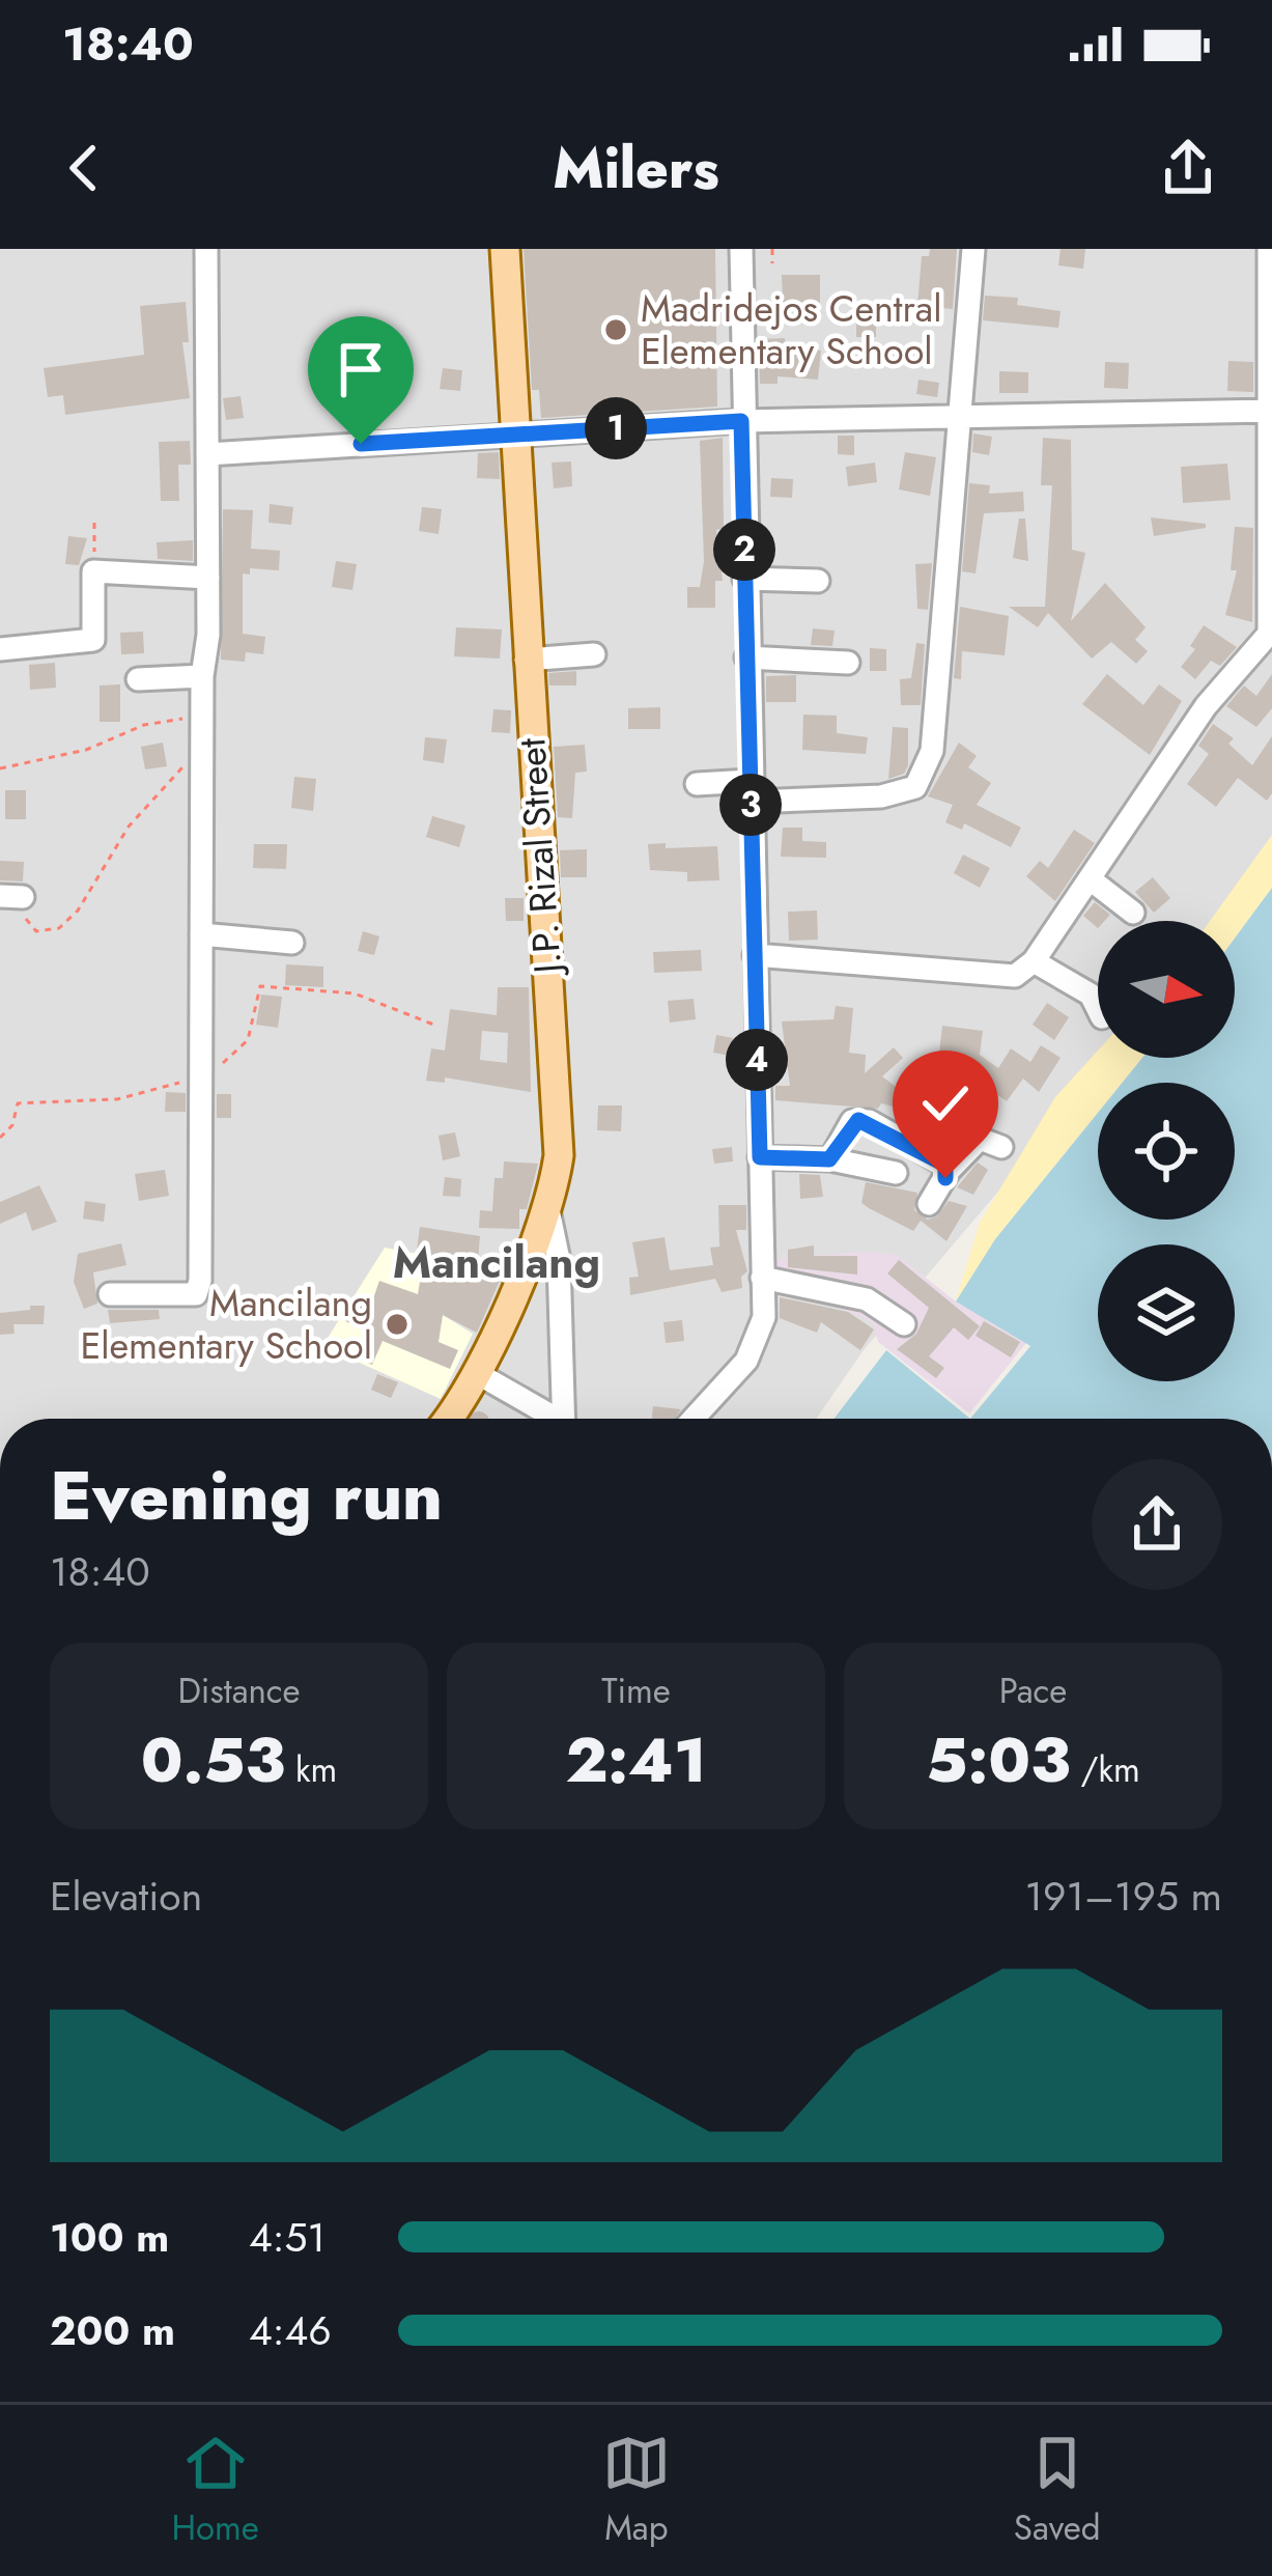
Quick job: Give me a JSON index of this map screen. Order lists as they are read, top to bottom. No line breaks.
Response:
{"streets":{"main road":["J.P. Rizal Street"]},"districts":["Mancilang"],"places":["Madridejos Central Elementary School","Mancilang Elementary School"],"north":"right","page":{"status":"18:40","header":"Milers","pins":["1","2","3","4"],"heading":["Evening run","18:40"],"stats":[["Distance","0.53 km"],["Time","2:41"],["Pace","5:03 /km"]],"chart":["Elevation","191–195 m"],"list":[{"name":"100 m","note":"4:51"},{"name":"200 m","note":"4:46"}],"tabs":["Home","Map","Saved"]}}
